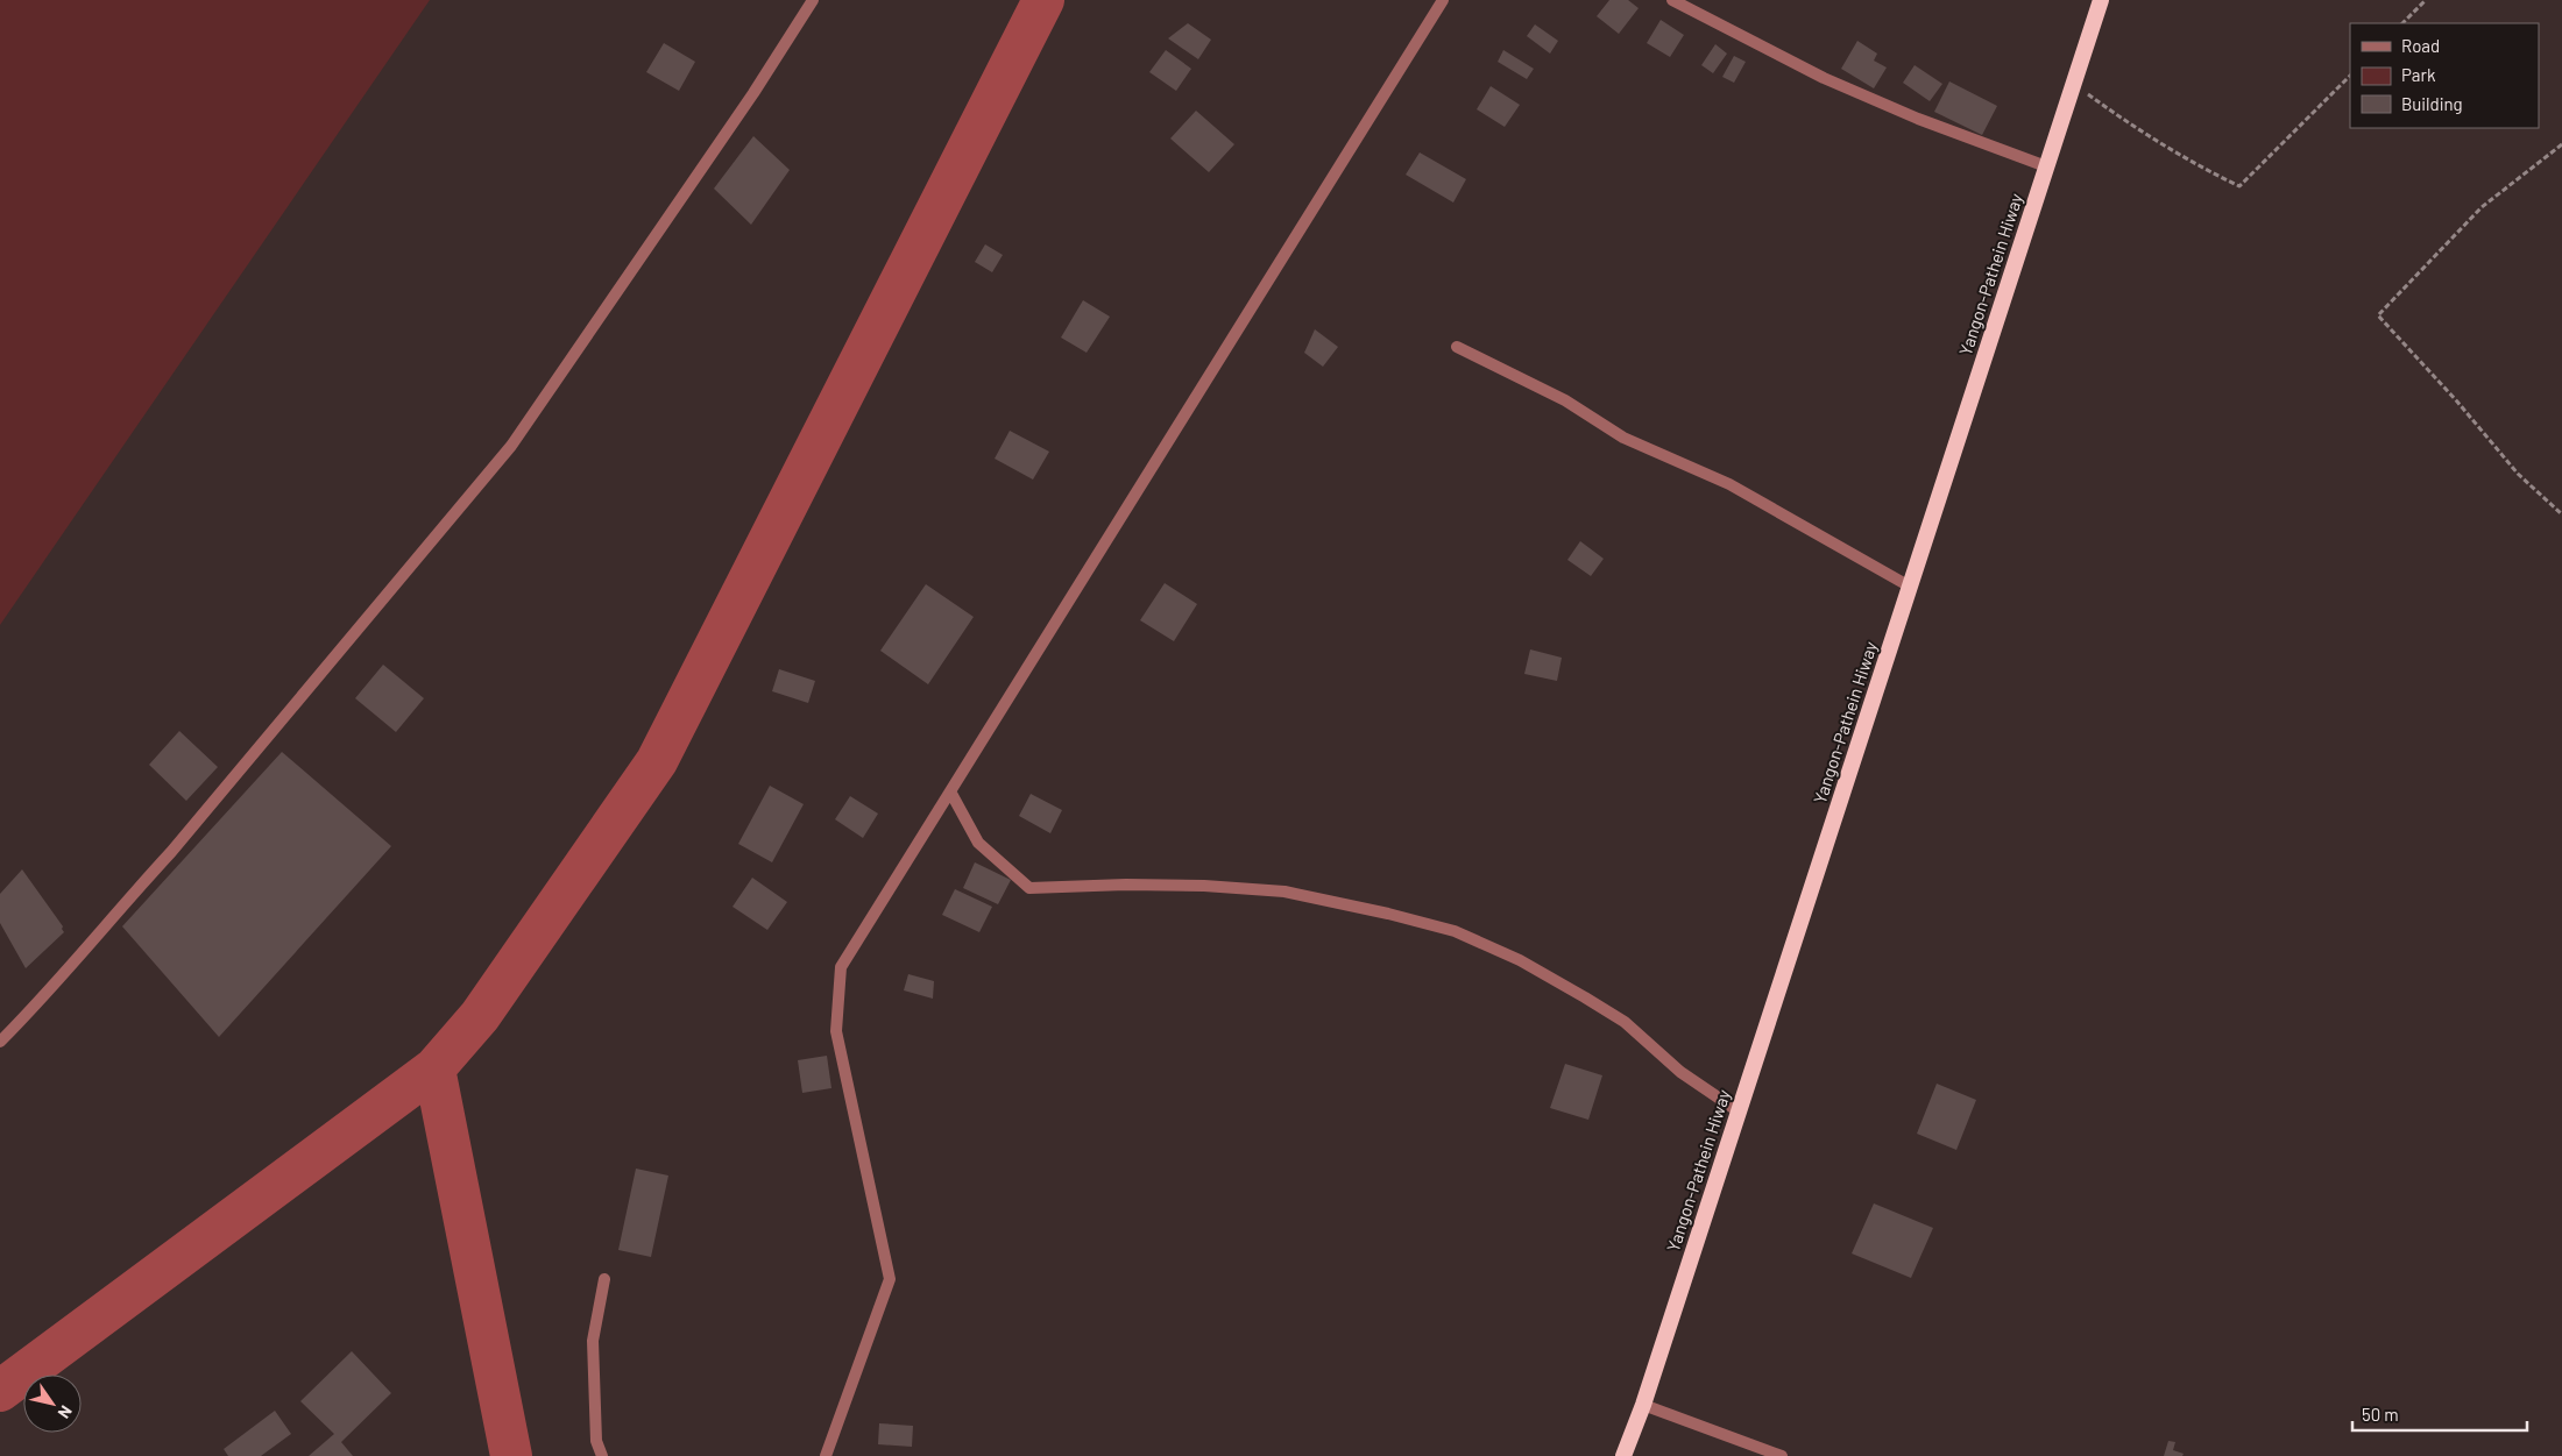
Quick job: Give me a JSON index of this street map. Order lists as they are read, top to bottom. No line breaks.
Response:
{"streets":{"highway":["Yangon-Pathein Hiway"]},"legend":["Road","Park","Building"],"scale_bar":"50 m","north":"bottom right"}
